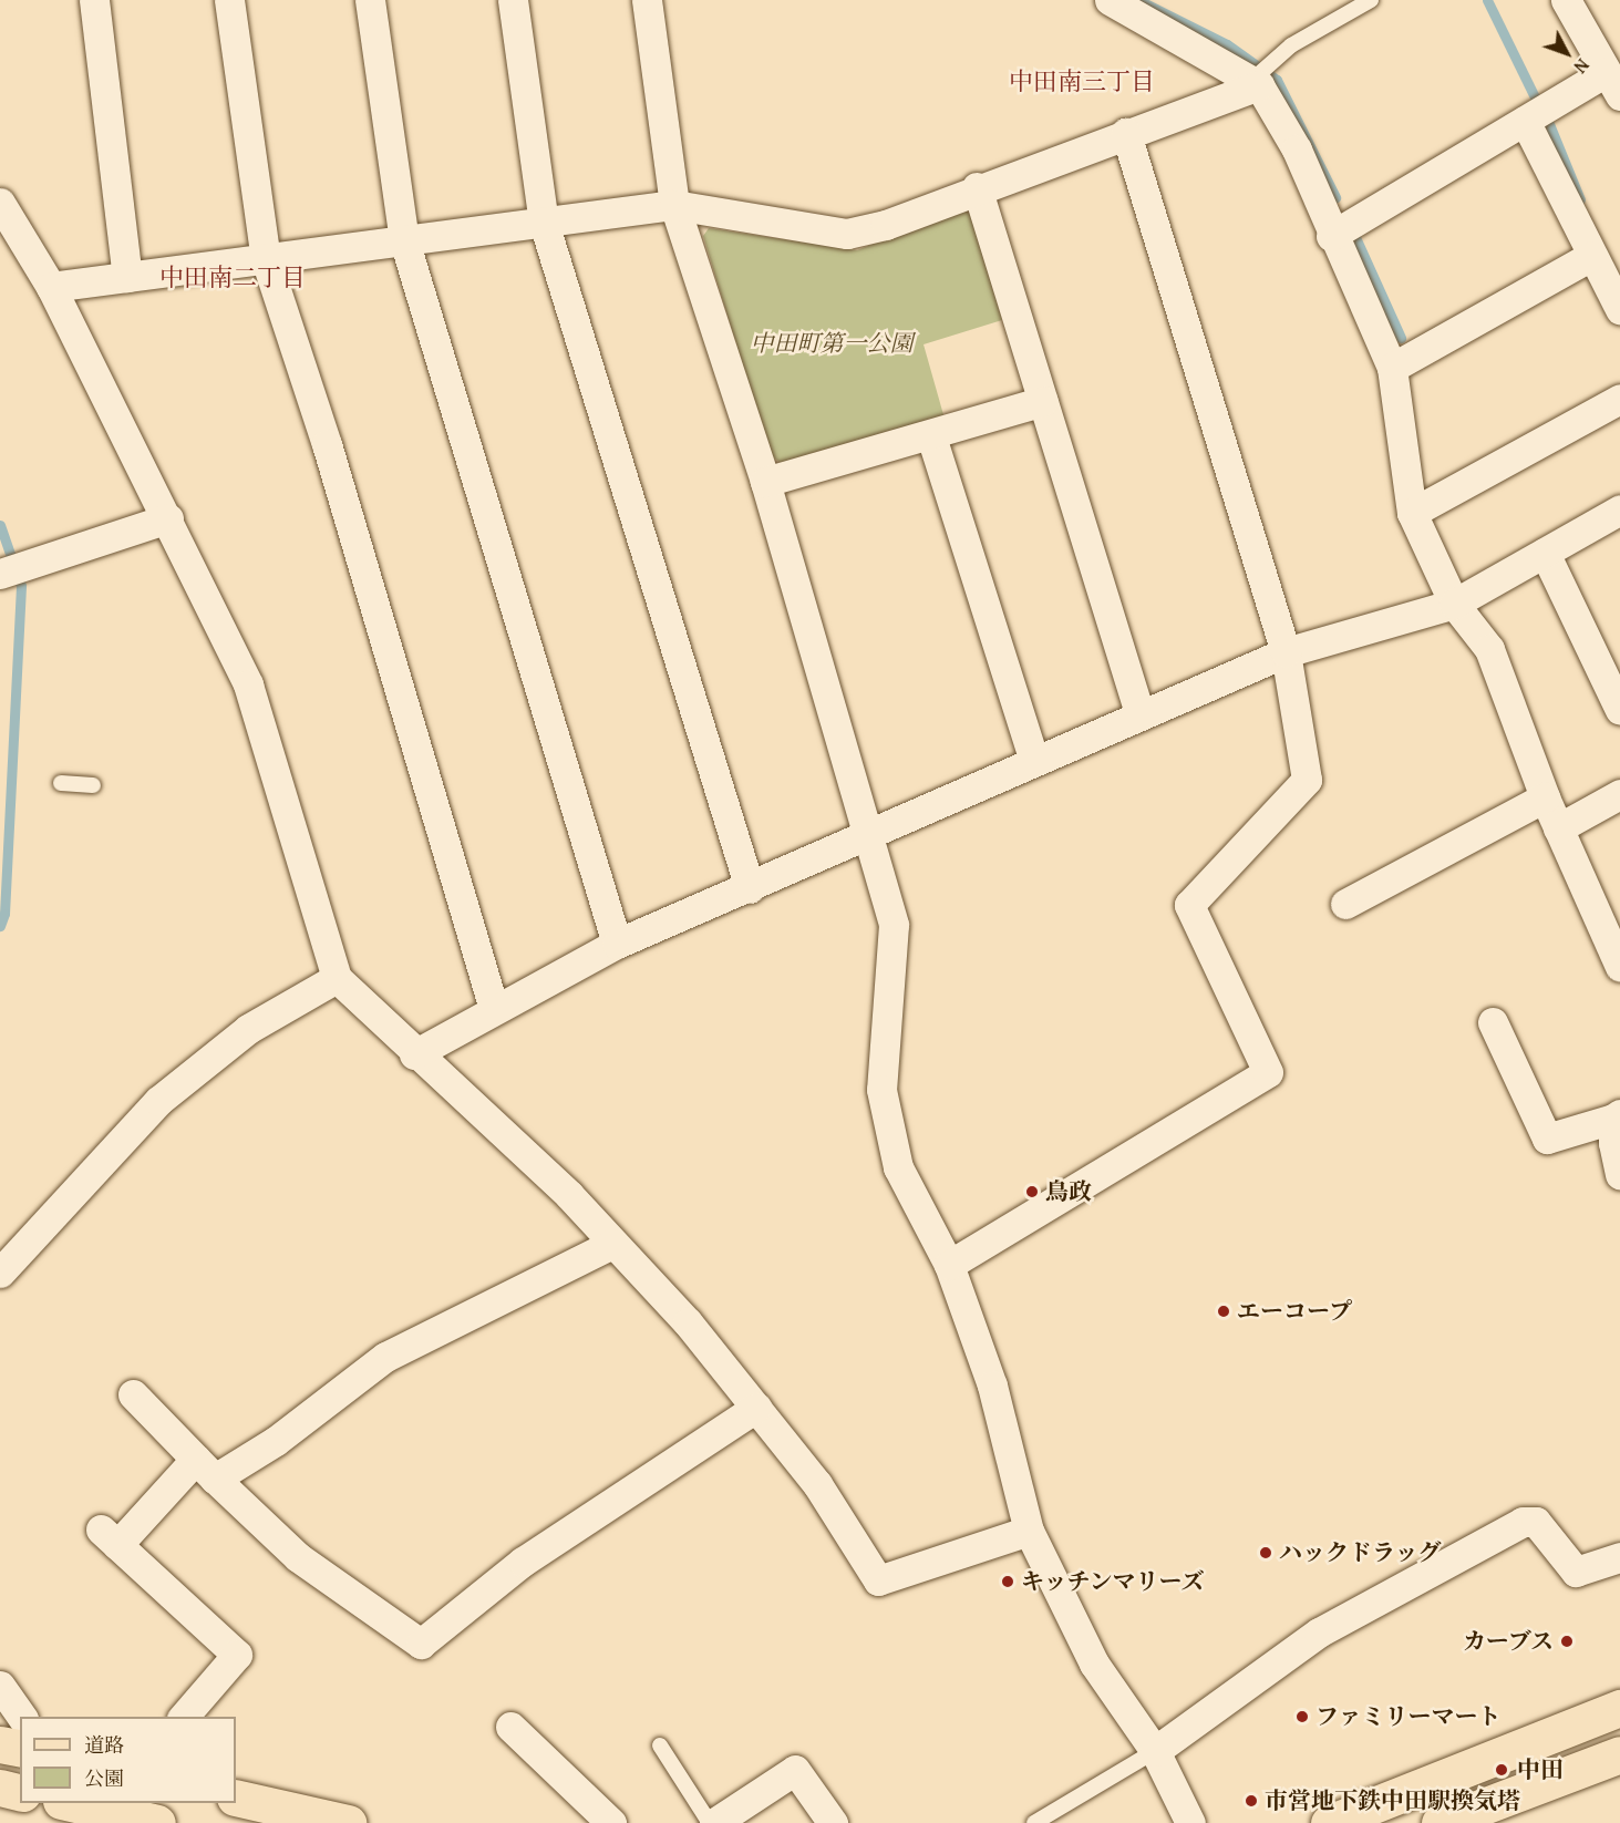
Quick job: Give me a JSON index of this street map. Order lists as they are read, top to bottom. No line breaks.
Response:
{"districts":["中田南三丁目","中田南二丁目"],"parks":["中田町第一公園"],"places":["鳥政","エーコープ","ハックドラッグ","キッチンマリーズ","カーブス","ファミリーマート","中田","市営地下鉄中田駅換気塔"],"legend":["道路","公園"],"north":"bottom right"}
